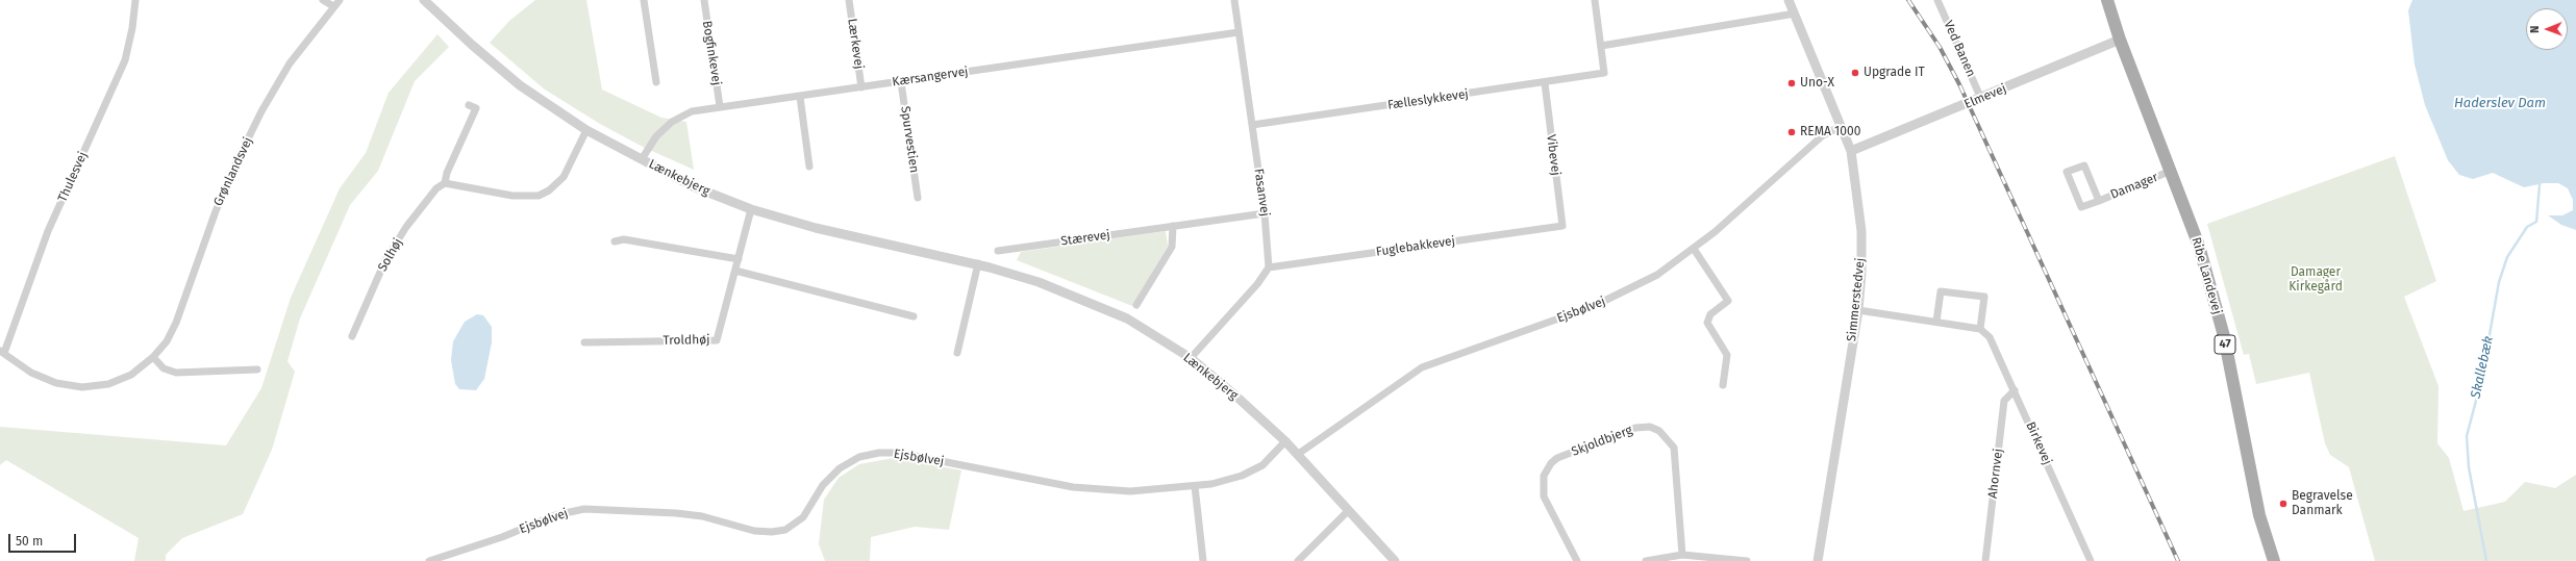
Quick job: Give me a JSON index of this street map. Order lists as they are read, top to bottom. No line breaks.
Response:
{"streets":{"main road":["Ribe Landevej","47"],"street":["Lærkevej","Ved Banen","Bogfinkevej","Kærsangervej","Elmevej","Fælleslykkevej","Spurvestien","Vibevej","Grønlandsvej","Thulesvej","Lænkebjerg","Damager","Fasanvej","Stærevej","Fuglebakkevej","Solhøj","Simmerstedvej","Ejsbølvej","Troldhøj","Skjoldbjerg","Birkevej","Ahornvej"]},"crossings":[["Lærkevej","Kærsangervej"],["Ved Banen","Elmevej"],["Bogfinkevej","Kærsangervej"],["Kærsangervej","Spurvestien"],["Kærsangervej","Lænkebjerg"],["Kærsangervej","Fasanvej"],["Elmevej","Ribe Landevej"],["Elmevej","Simmerstedvej"],["Fælleslykkevej","Vibevej"],["Fælleslykkevej","Fasanvej"],["Vibevej","Fuglebakkevej"],["Grønlandsvej","Thulesvej"],["Lænkebjerg","Ejsbølvej"],["Lænkebjerg","Troldhøj"],["Damager","Ribe Landevej"],["Fasanvej","Stærevej"],["Fasanvej","Fuglebakkevej"],["Simmerstedvej","Ejsbølvej"],["Birkevej","Ahornvej"]],"water":["Haderslev Dam","Skallebæk"],"parks":["Damager Kirkegård"],"places":["Upgrade IT","Uno-X","REMA 1000","Begravelse Danmark"],"scale_bar":"50 m","north":"left"}
